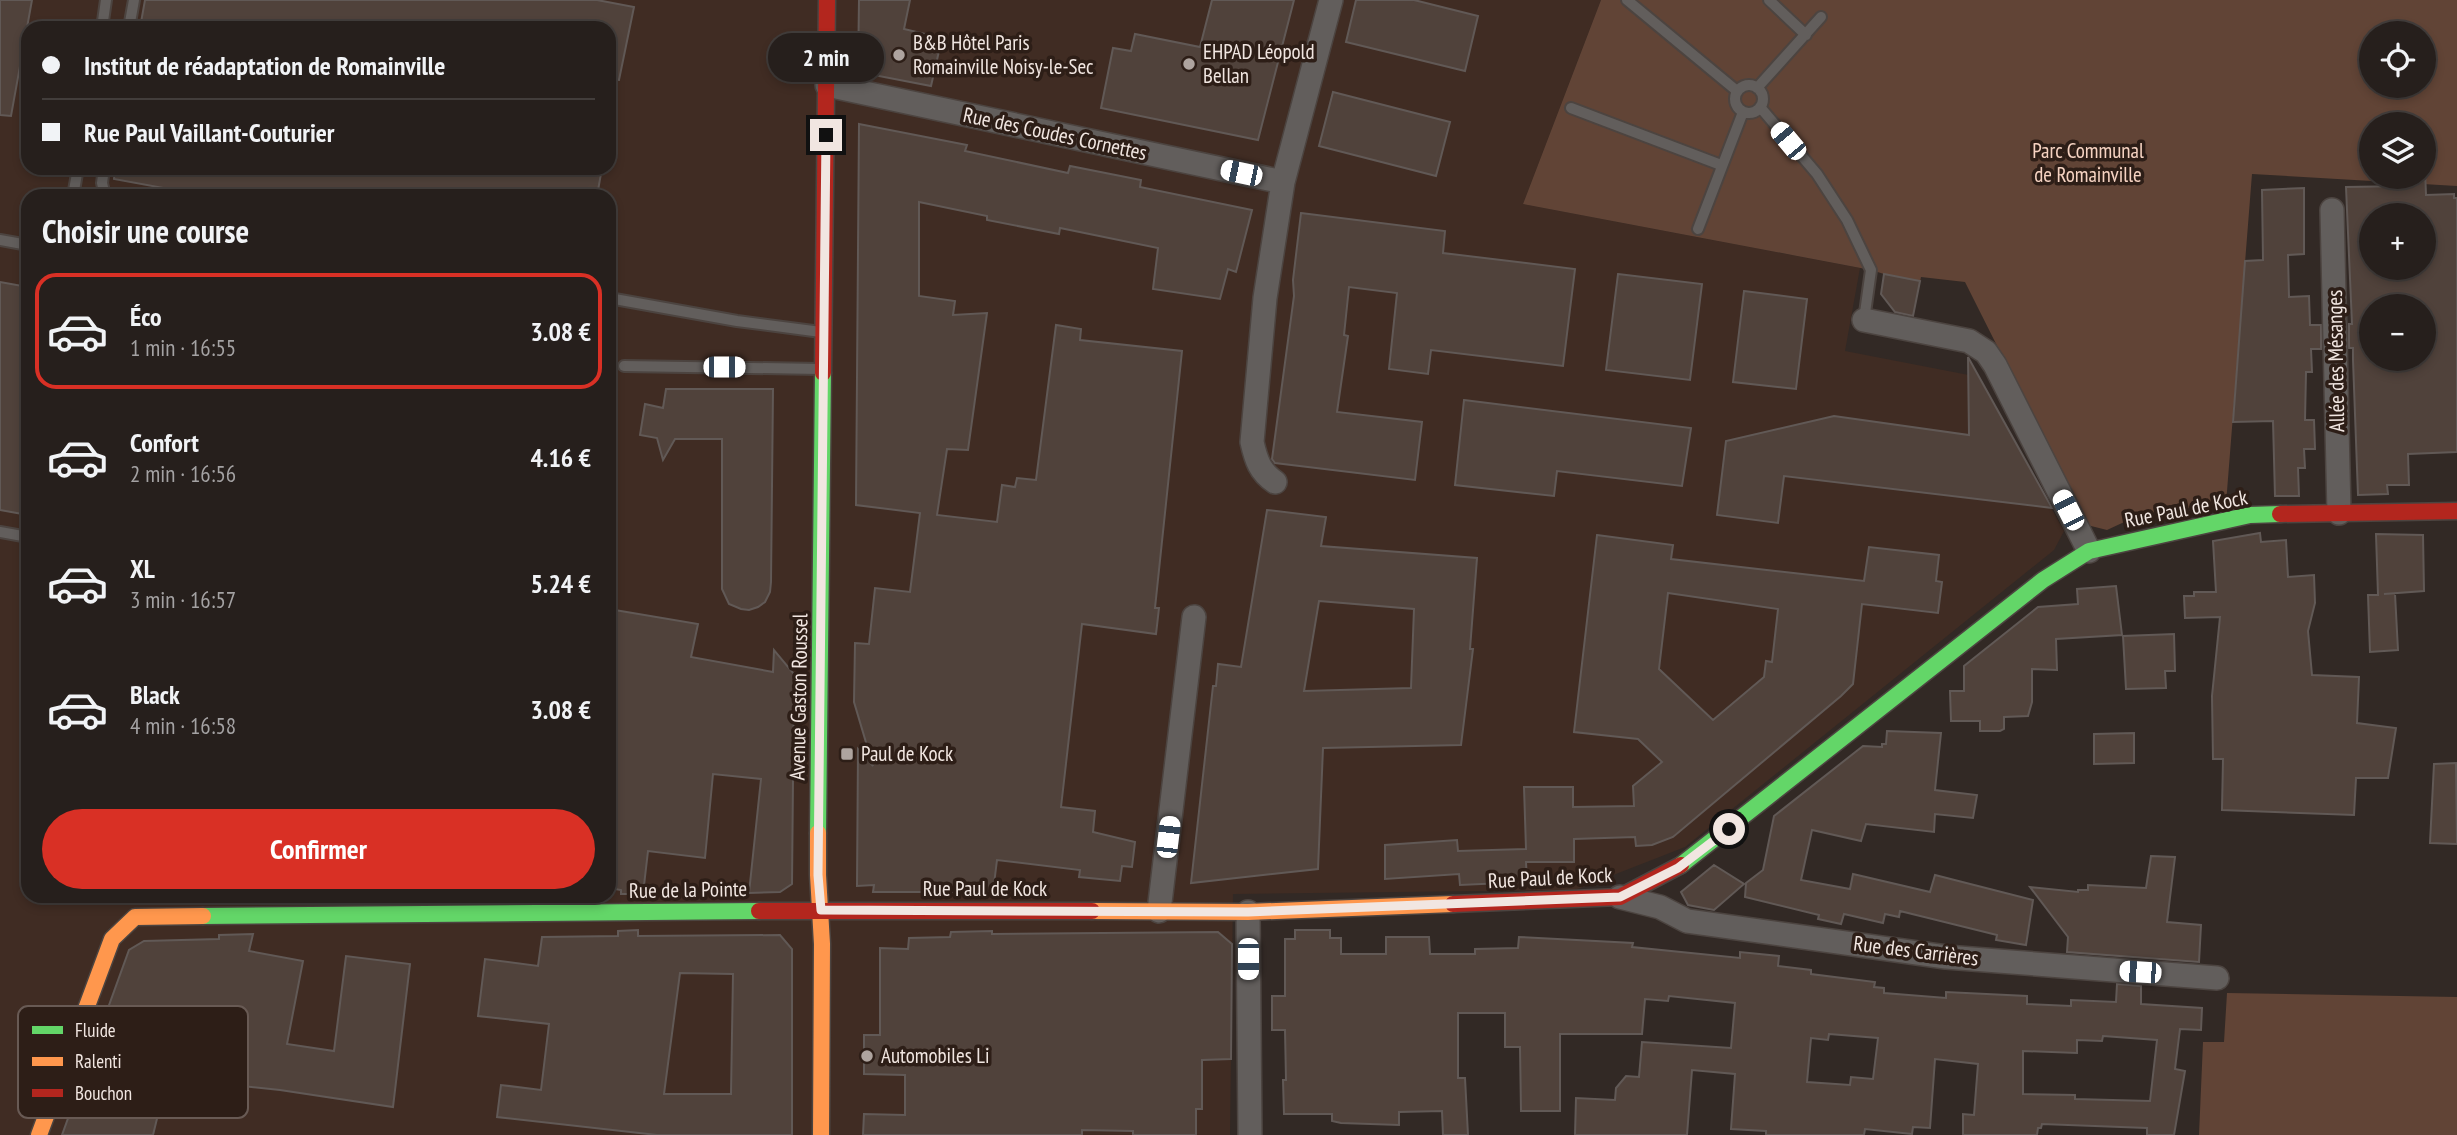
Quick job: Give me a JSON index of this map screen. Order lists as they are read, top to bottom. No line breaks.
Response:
{"streets":{"street":["Rue des Coudes Cornettes","Allée des Mésanges","Rue Paul de Kock","Avenue Gaston Roussel","Rue de la Pointe","Rue des Carrières"]},"crossings":[["Rue des Coudes Cornettes","Avenue Gaston Roussel"],["Allée des Mésanges","Rue Paul de Kock"],["Rue Paul de Kock","Avenue Gaston Roussel"],["Rue Paul de Kock","Rue de la Pointe"],["Rue Paul de Kock","Rue des Carrières"],["Avenue Gaston Roussel","Rue de la Pointe"]],"parks":["Parc Communal de Romainville"],"places":{"other":["B&B Hôtel Paris Romainville Noisy-le-Sec","EHPAD Léopold Bellan","Automobiles Li"],"transit":["Paul de Kock"]},"legend":["Fluide","Ralenti","Bouchon"],"page":{"map_buttons":["+","−"],"banner":["Institut de réadaptation de Romainville","Rue Paul Vaillant-Couturier"],"bubble":"2 min","heading":"Choisir une course","list":[{"name":"Éco","note":"1 min · 16:55","value":"3.08 €"},{"name":"Confort","note":"2 min · 16:56","value":"4.16 €"},{"name":"XL","note":"3 min · 16:57","value":"5.24 €"},{"name":"Black","note":"4 min · 16:58","value":"3.08 €"}],"buttons":"Confirmer"}}
